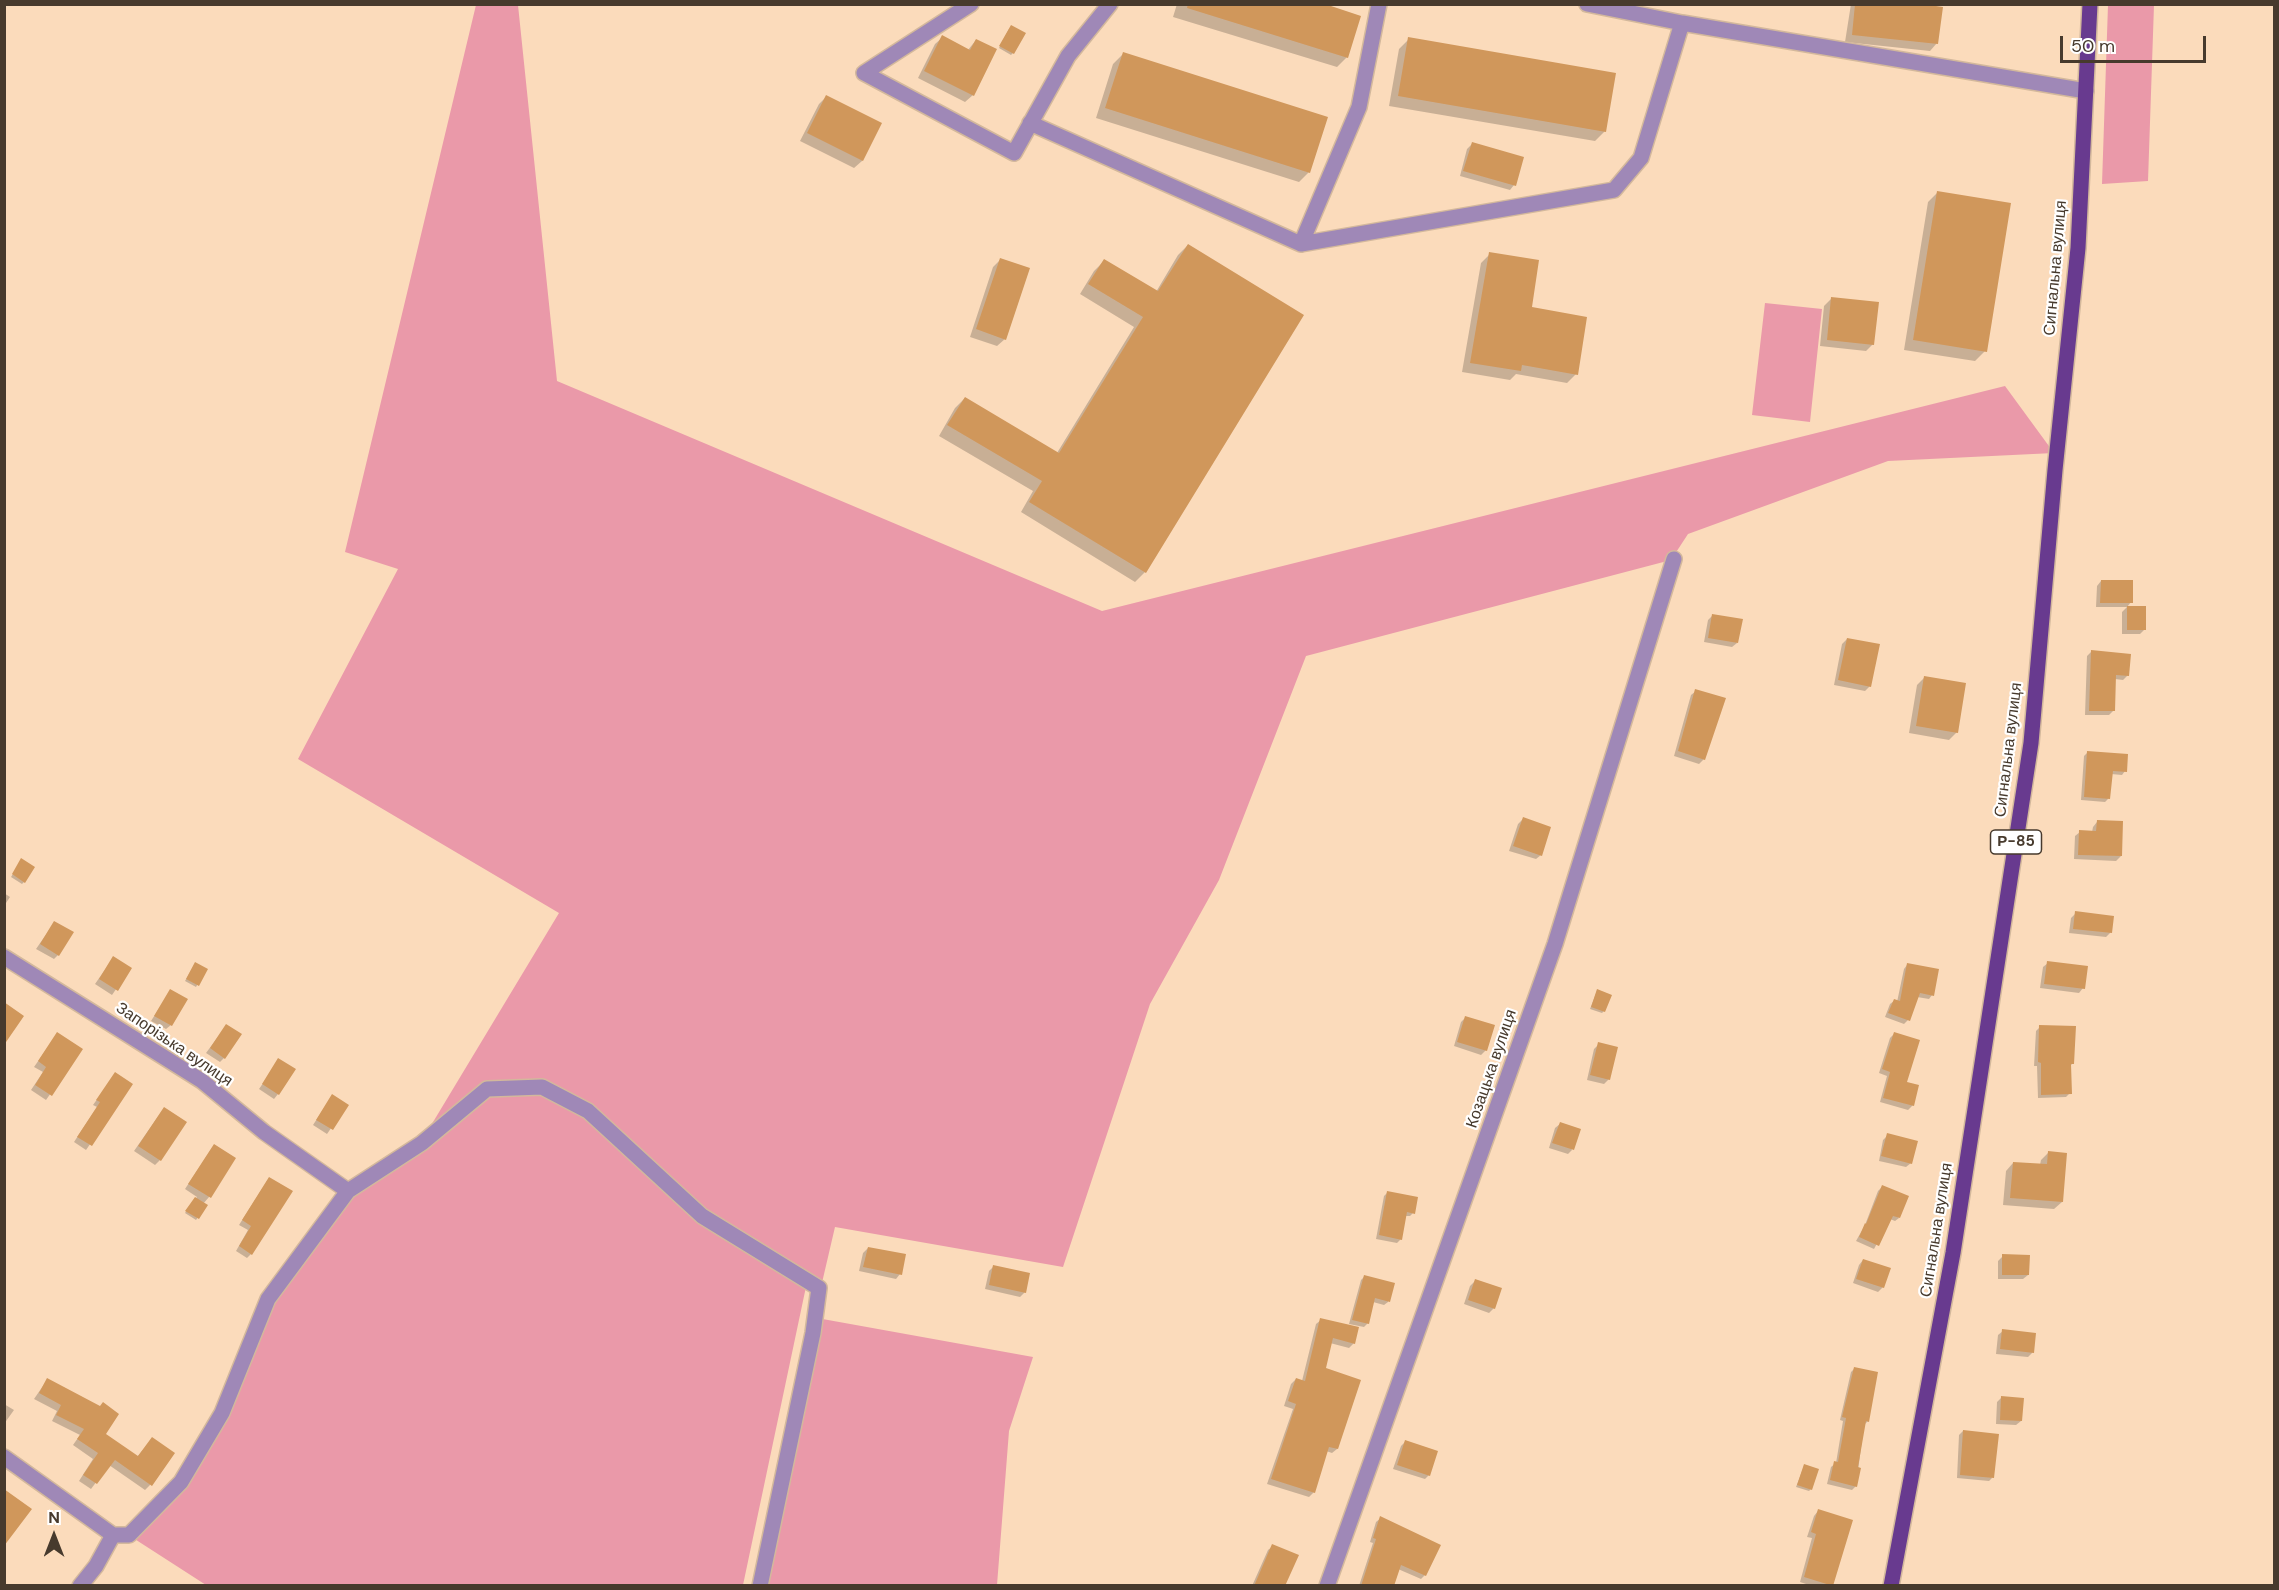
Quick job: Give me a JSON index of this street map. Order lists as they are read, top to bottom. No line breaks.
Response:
{"streets":{"main road":["Сигнальна вулиця","Р-85"],"street":["Запорізька вулиця","Козацька вулиця"]},"crossings":[["Сигнальна вулиця","Р-85"]],"scale_bar":"50 m","north":"top"}
